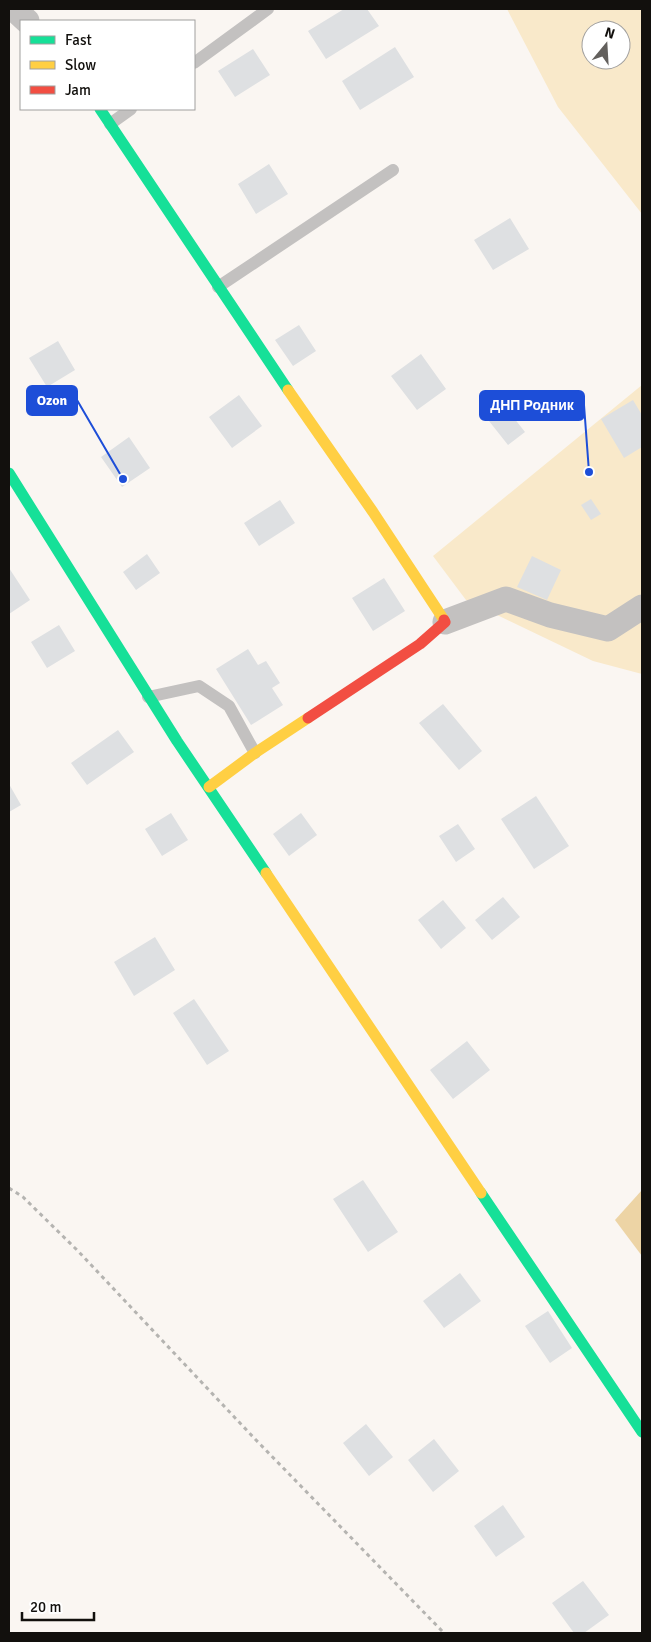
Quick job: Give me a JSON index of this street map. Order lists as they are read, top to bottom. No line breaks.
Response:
{"places":["ДНП Родник","Ozon"],"legend":["Fast","Slow","Jam"],"scale_bar":"20 m","north":"top"}
